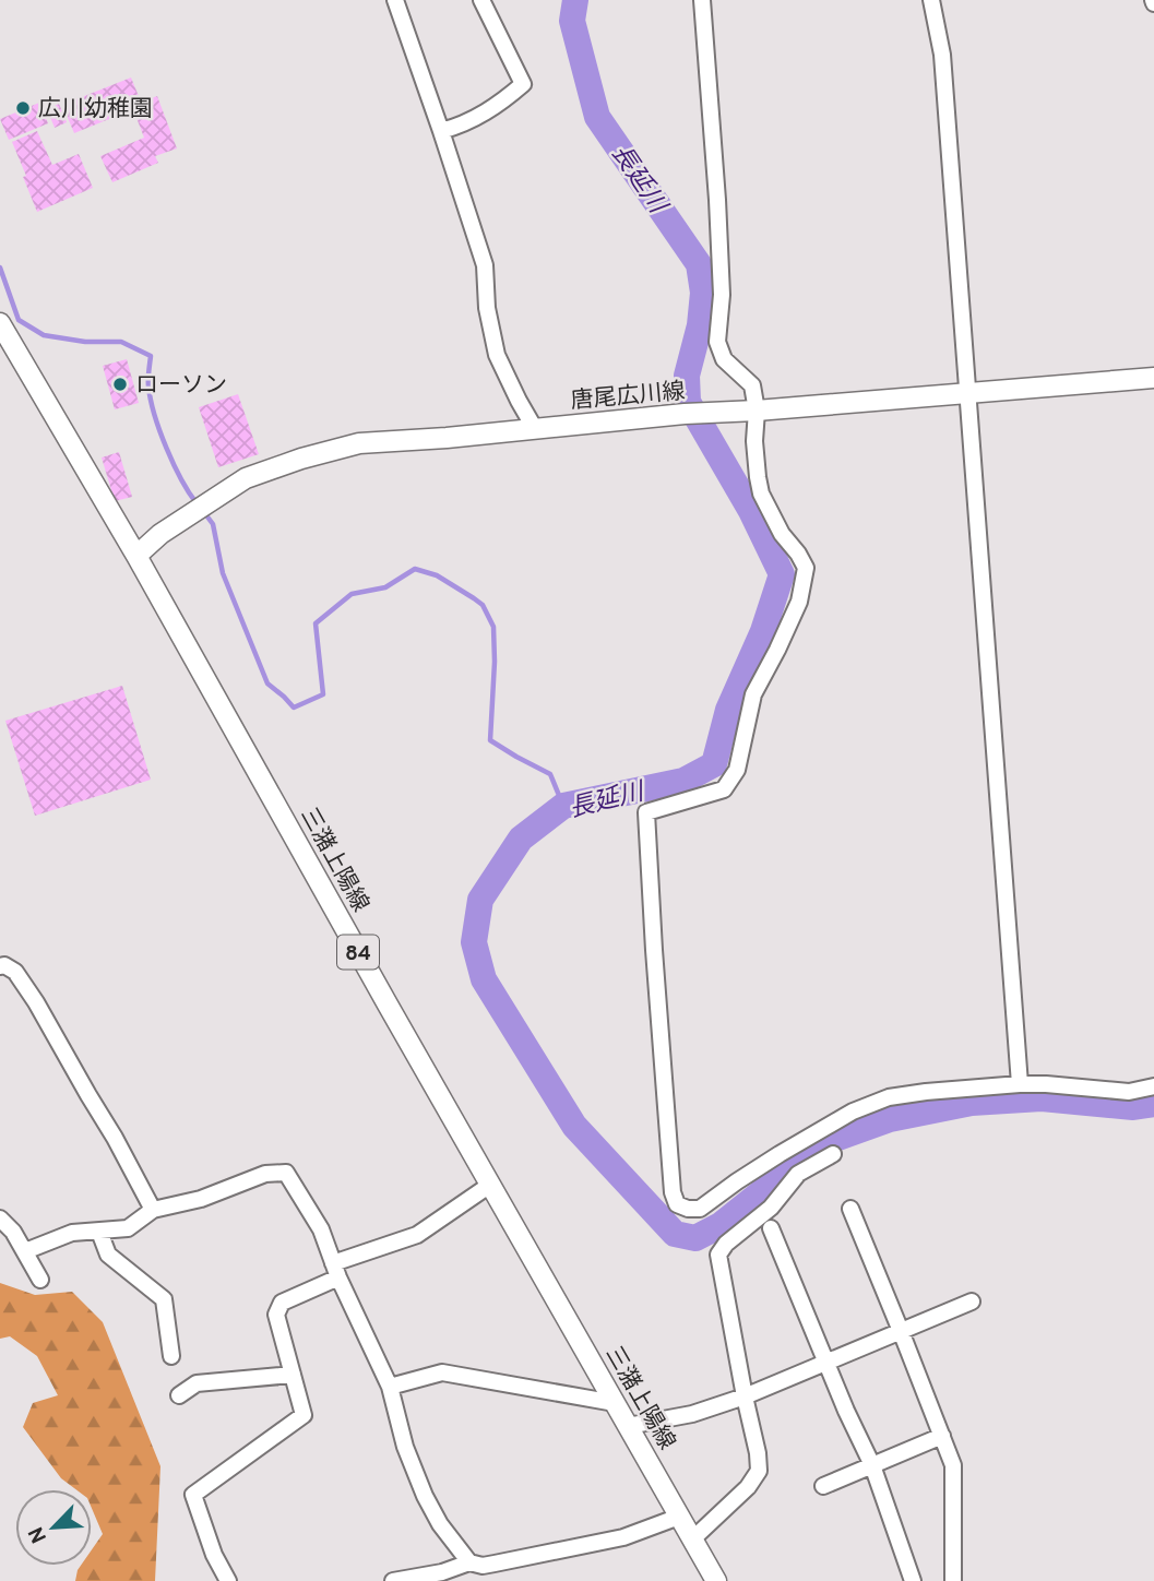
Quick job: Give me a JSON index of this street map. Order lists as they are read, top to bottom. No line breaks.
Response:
{"streets":{"main road":["唐尾広川線","三潴上陽線","84"]},"crossings":[["唐尾広川線","三潴上陽線"]],"water":["長延川"],"places":["広川幼稚園","ローソン"],"north":"bottom left"}
